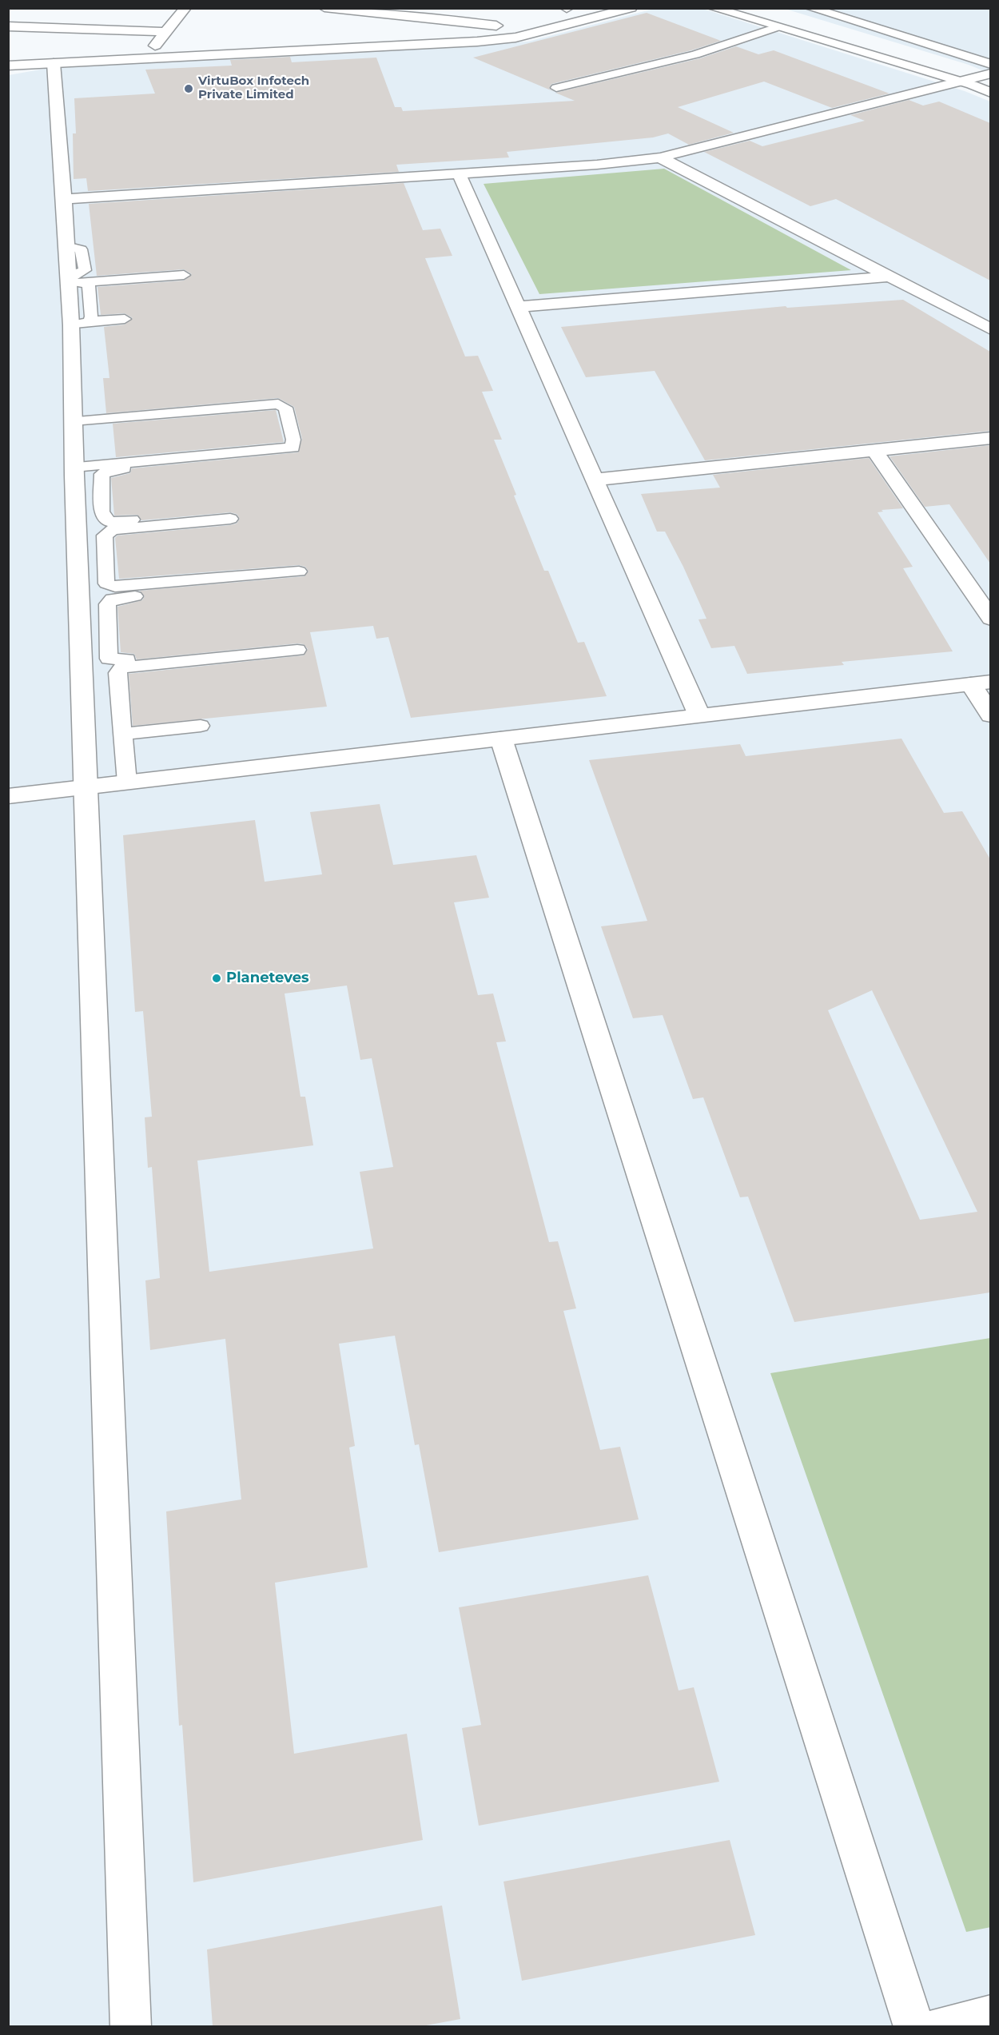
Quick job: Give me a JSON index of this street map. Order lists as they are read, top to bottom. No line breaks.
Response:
{"places":["VirtuBox Infotech Private Limited","Planeteves"]}
